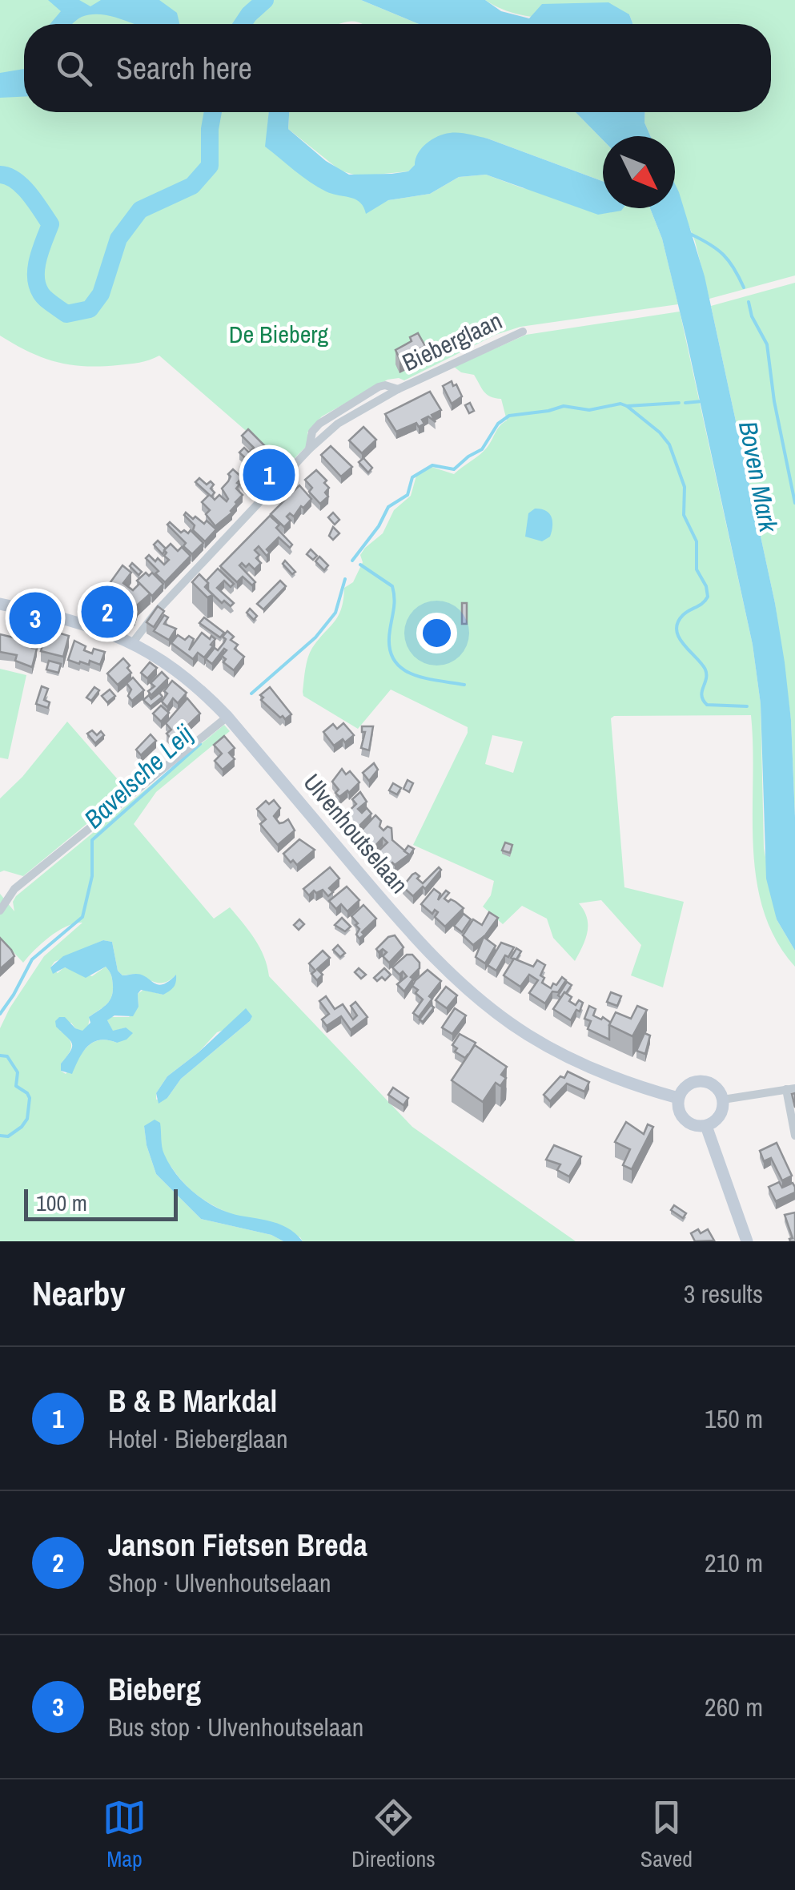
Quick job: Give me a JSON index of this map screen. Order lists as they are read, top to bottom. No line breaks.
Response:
{"streets":{"main road":["Ulvenhoutselaan"],"street":["Bieberglaan"]},"crossings":[["Bieberglaan","Ulvenhoutselaan"]],"water":["Boven Mark","Bavelsche Leij"],"parks":["De Bieberg"],"scale_bar":"100 m","north":"bottom right","page":{"search":"Search here","pins":["1","2","3"],"scale":"100 m","heading":["Nearby","3 results"],"list":[{"mark":"1","name":"B & B Markdal","note":"Hotel · Bieberglaan","value":"150 m"},{"mark":"2","name":"Janson Fietsen Breda","note":"Shop · Ulvenhoutselaan","value":"210 m"},{"mark":"3","name":"Bieberg","note":"Bus stop · Ulvenhoutselaan","value":"260 m"}],"nav":["Map","Directions","Saved"]}}
